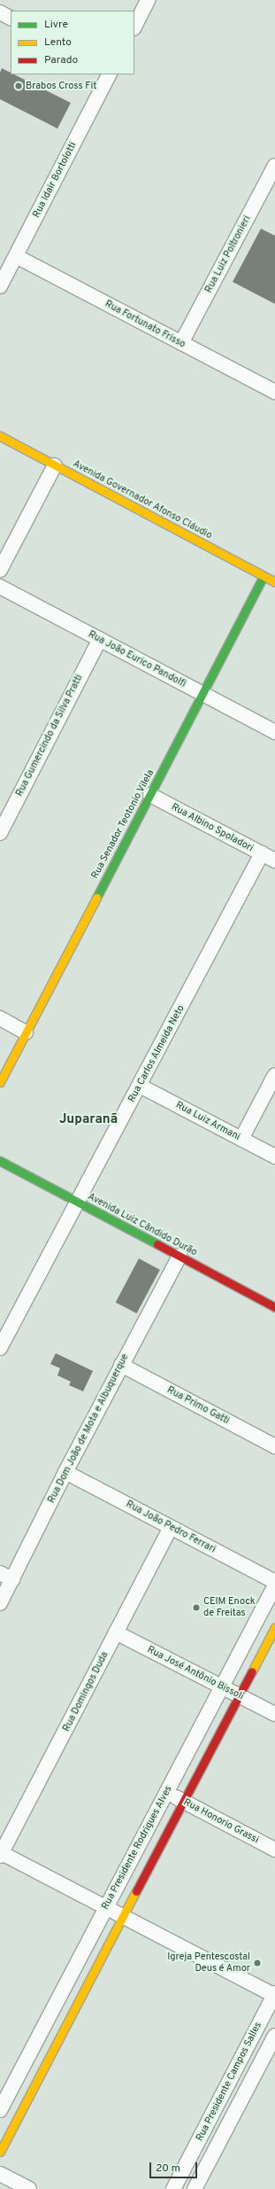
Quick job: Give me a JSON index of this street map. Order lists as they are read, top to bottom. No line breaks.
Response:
{"streets":{"street":["Rua Idair Bortolotti","Rua Luiz Poltronieri","Rua Fortunato Frisso","Avenida Governador Afonso Cláudio","Rua João Eurico Pandolfi","Rua Gumercindo da Silva Pratti","Rua Senador Teotonio Vilela","Rua Albino Spoladori","Rua Carlos Almeida Neto","Rua Luiz Armani","Avenida Luiz Cândido Durão","Rua Primo Gatti","Rua Dom João de Mota e Albuquerque","Rua João Pedro Ferrari","Rua José Antônio Bissoli","Rua Domingos Duda","Rua Honorio Grassi","Rua Presidente Rodrigues Alves","Rua Presidente Campos Salles"]},"crossings":[["Rua Idair Bortolotti","Rua Fortunato Frisso"],["Rua Luiz Poltronieri","Rua Fortunato Frisso"],["Avenida Governador Afonso Cláudio","Rua Senador Teotonio Vilela"],["Rua João Eurico Pandolfi","Rua Gumercindo da Silva Pratti"],["Rua João Eurico Pandolfi","Rua Senador Teotonio Vilela"],["Rua Senador Teotonio Vilela","Rua Albino Spoladori"],["Rua Albino Spoladori","Rua Carlos Almeida Neto"],["Rua Carlos Almeida Neto","Rua Luiz Armani"],["Rua Carlos Almeida Neto","Avenida Luiz Cândido Durão"],["Avenida Luiz Cândido Durão","Rua Dom João de Mota e Albuquerque"],["Rua Primo Gatti","Rua Dom João de Mota e Albuquerque"],["Rua Dom João de Mota e Albuquerque","Rua João Pedro Ferrari"],["Rua João Pedro Ferrari","Rua Domingos Duda"],["Rua José Antônio Bissoli","Rua Domingos Duda"],["Rua José Antônio Bissoli","Rua Presidente Rodrigues Alves"],["Rua Honorio Grassi","Rua Presidente Rodrigues Alves"]],"districts":["Juparanã"],"places":["Brabos Cross Fit","CEIM Enock de Freitas","Igreja Pentescostal Deus é Amor"],"legend":["Livre","Lento","Parado"],"scale_bar":"20 m"}
